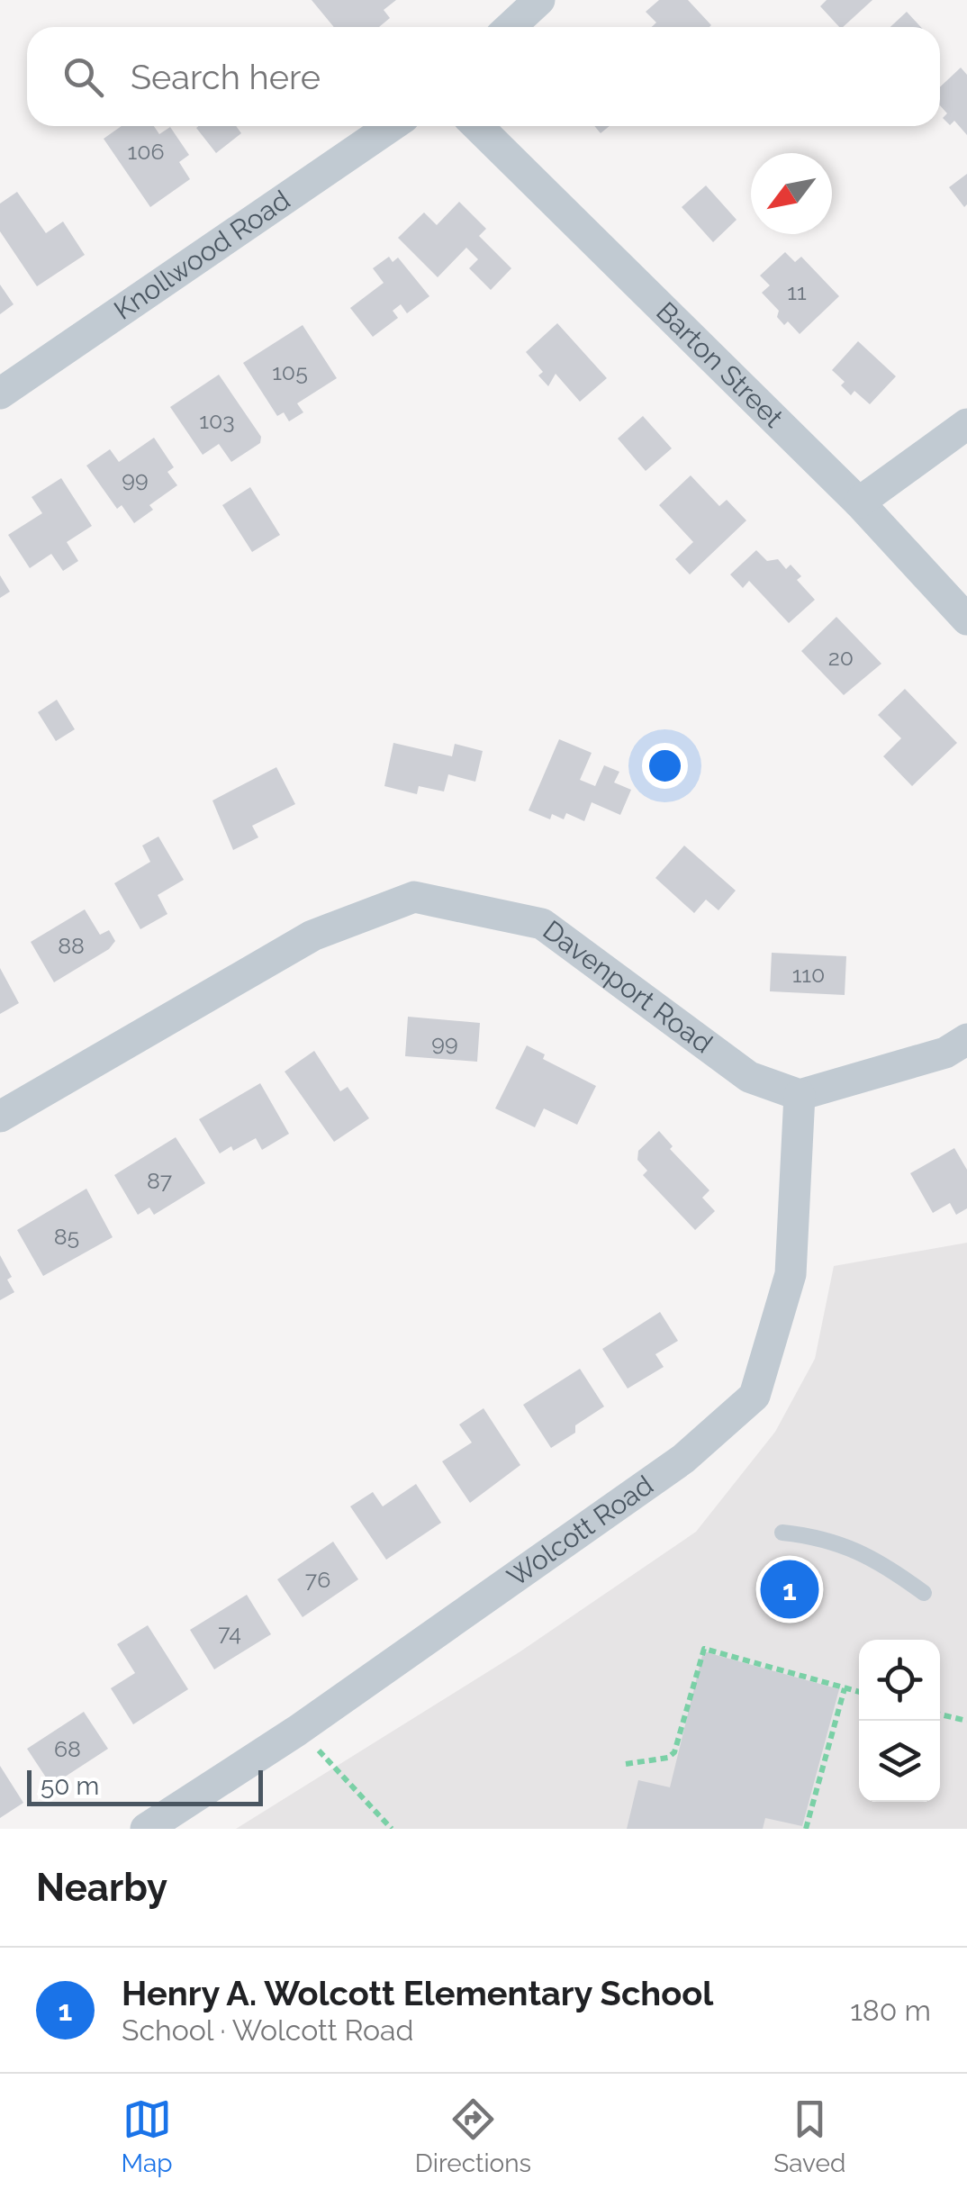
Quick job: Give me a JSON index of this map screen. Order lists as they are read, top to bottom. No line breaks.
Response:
{"streets":{"street":["Knollwood Road","Barton Street","Davenport Road","Wolcott Road"]},"crossings":[["Davenport Road","Wolcott Road"]],"house_numbers":["106","11","105","103","99","20","88","110","99","87","85","76","74","68"],"scale_bar":"50 m","north":"bottom left","page":{"search":"Search here","pins":"1","scale":"50 m","heading":"Nearby","list":[{"mark":"1","name":"Henry A. Wolcott Elementary School","note":"School · Wolcott Road","value":"180 m"}],"nav":["Map","Directions","Saved"]}}
